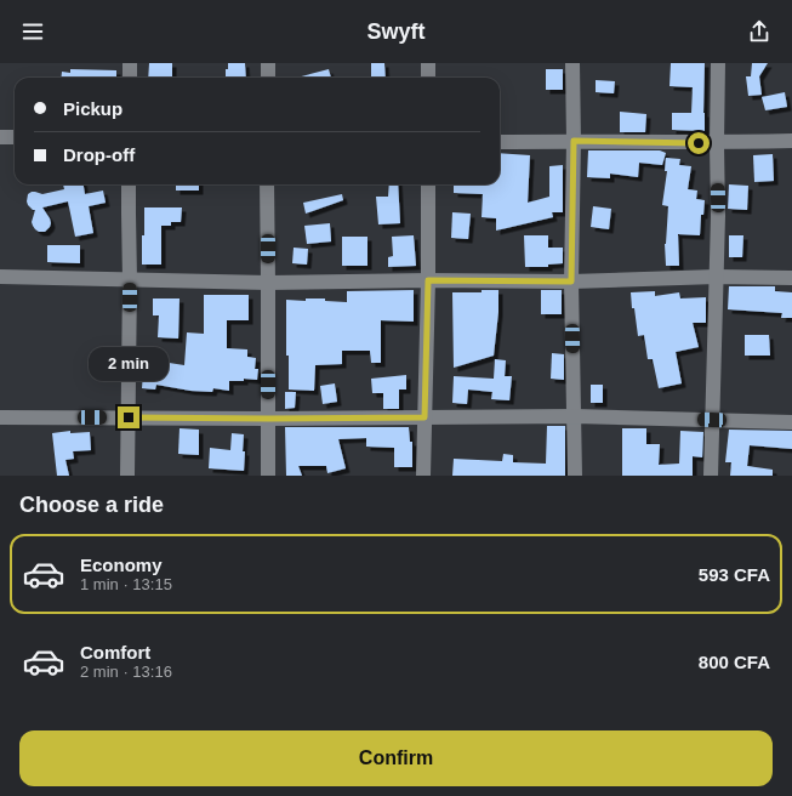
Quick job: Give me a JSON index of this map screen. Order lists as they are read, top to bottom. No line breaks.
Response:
{"page":{"header":"Swyft","banner":["Pickup","Drop-off"],"bubble":"2 min","heading":"Choose a ride","list":[{"name":"Economy","note":"1 min · 13:15","value":"593 CFA"},{"name":"Comfort","note":"2 min · 13:16","value":"800 CFA"}],"buttons":"Confirm"}}
